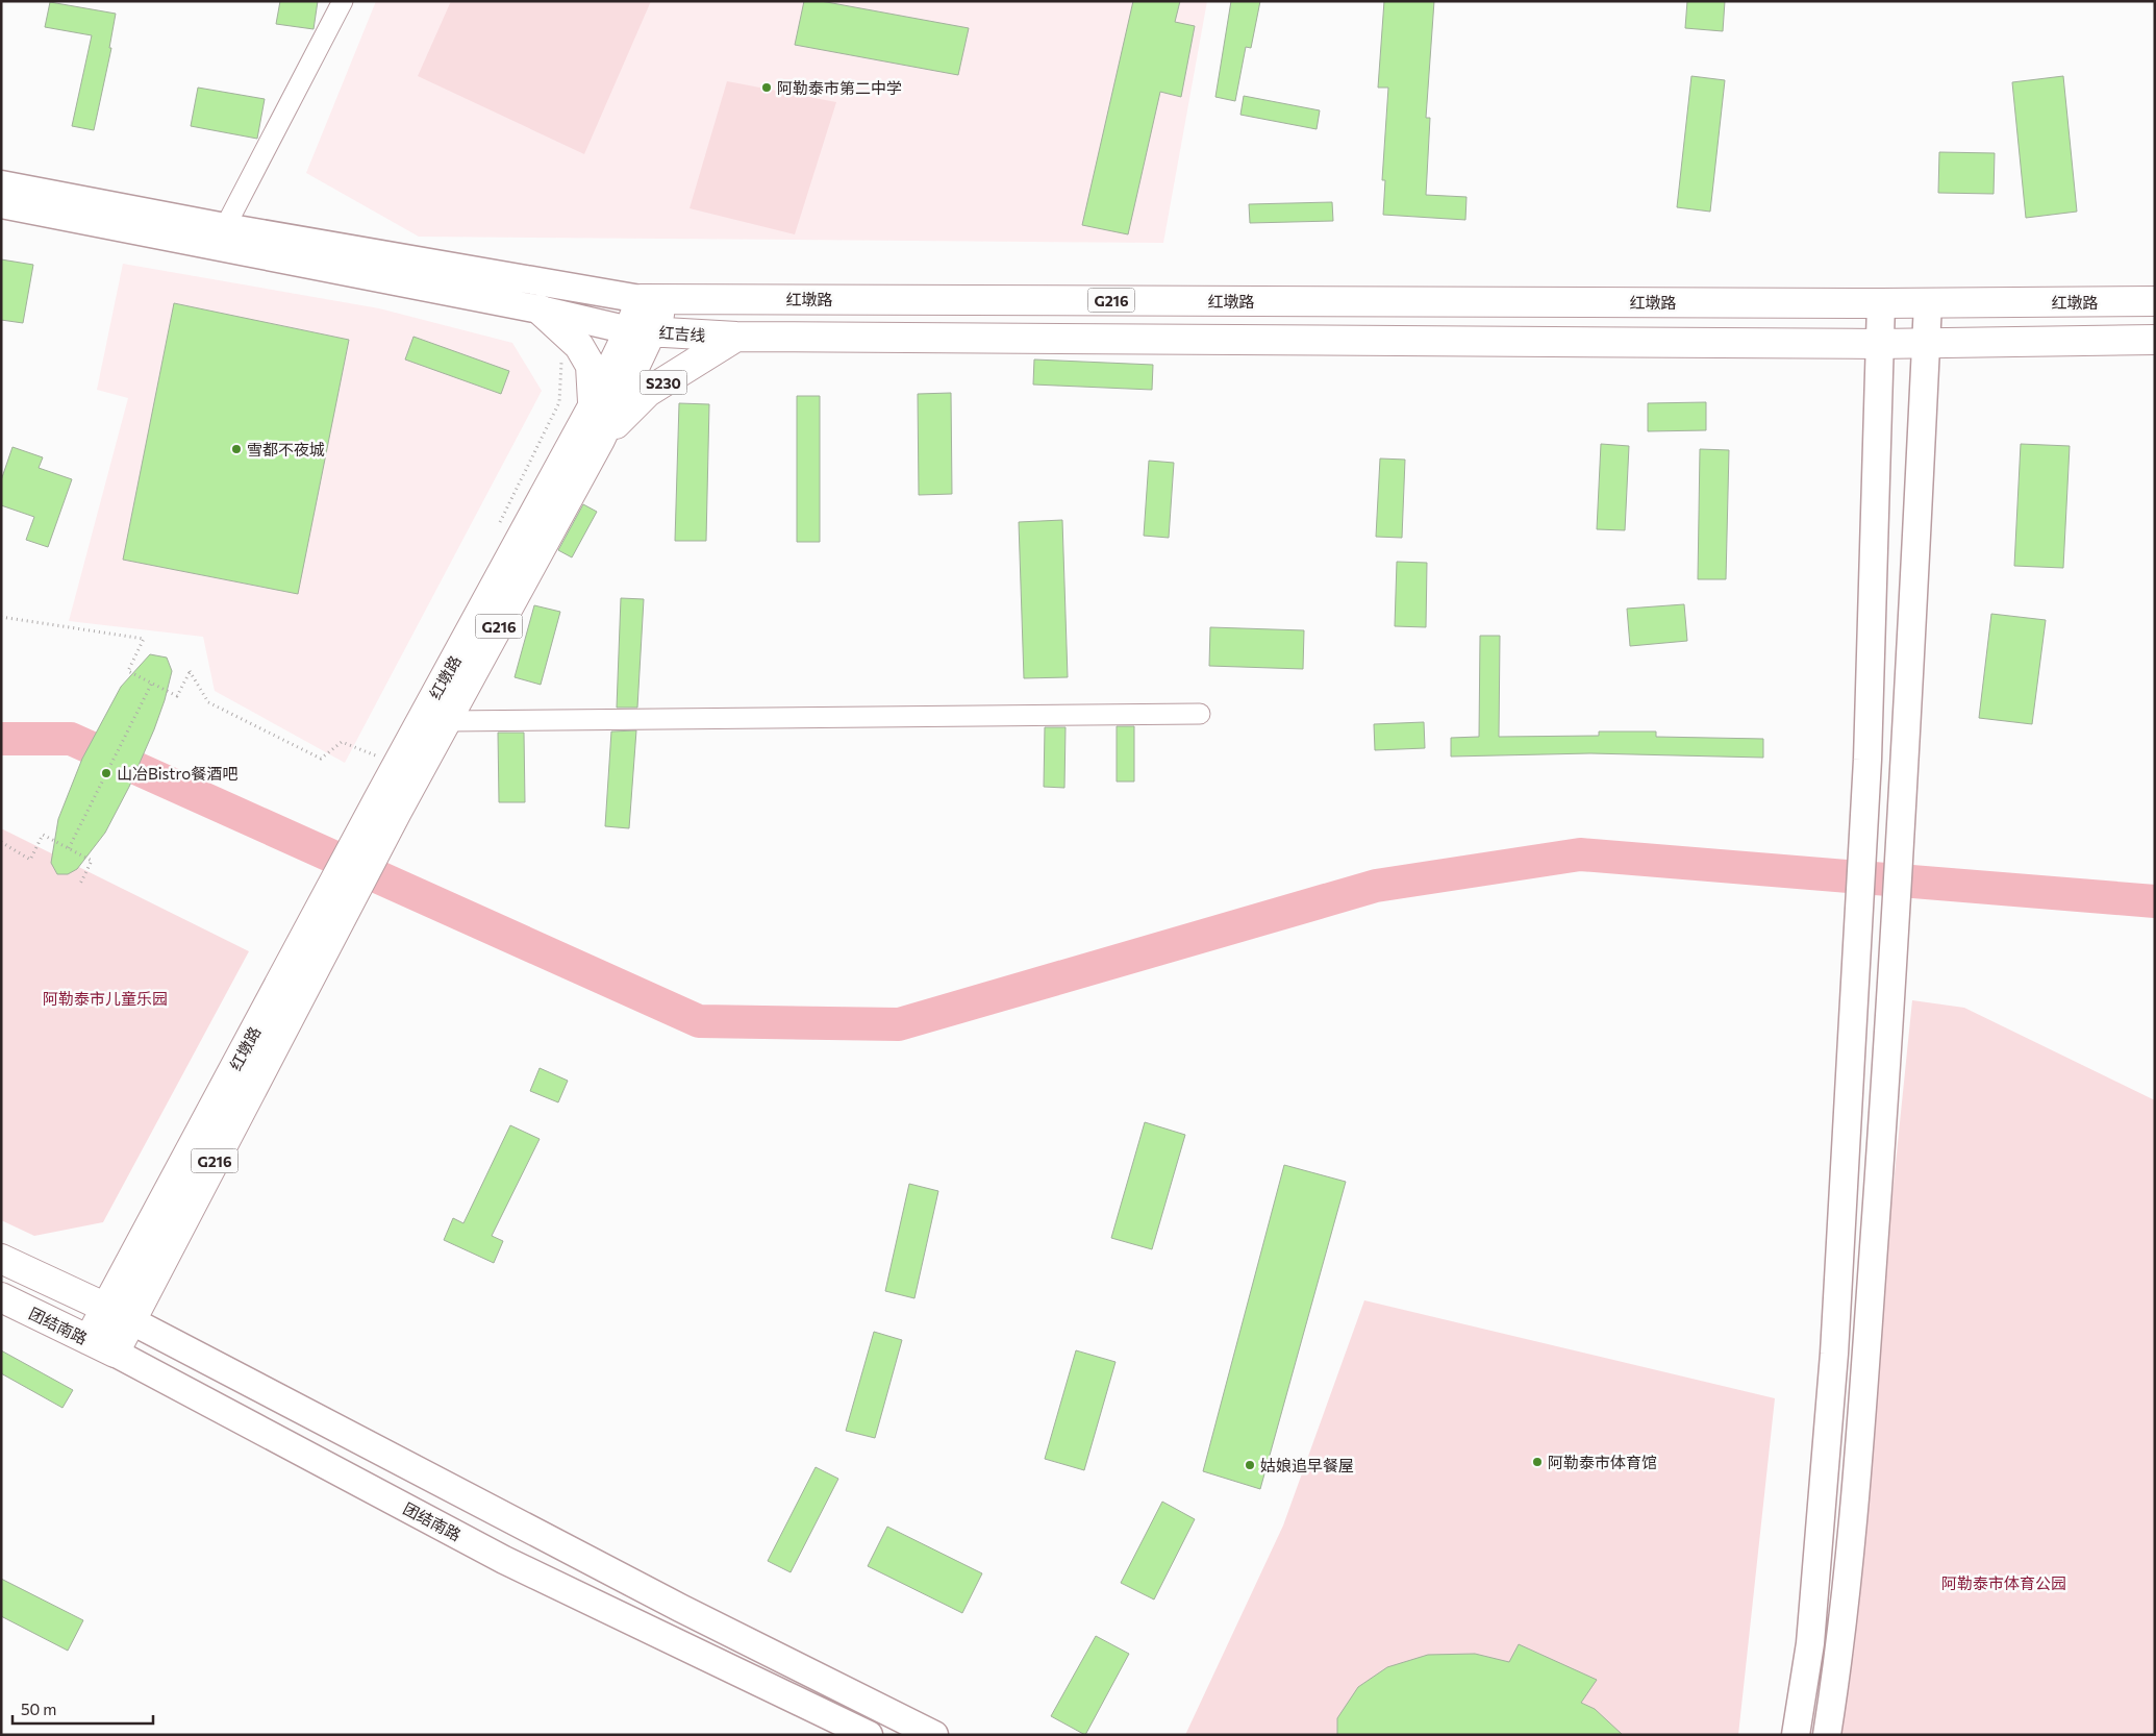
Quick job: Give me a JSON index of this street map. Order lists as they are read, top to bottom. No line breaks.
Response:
{"streets":{"highway":["红墩路","G216","红吉线","S230","团结南路"]},"crossings":[["红墩路","红吉线"],["红墩路","S230"],["红墩路","团结南路"],["红吉线","S230"]],"parks":["阿勒泰市儿童乐园","阿勒泰市体育公园"],"places":["阿勒泰市第二中学","雪都不夜城","山冶Bistro餐酒吧","阿勒泰市体育馆","姑娘追早餐屋"],"scale_bar":"50 m"}
